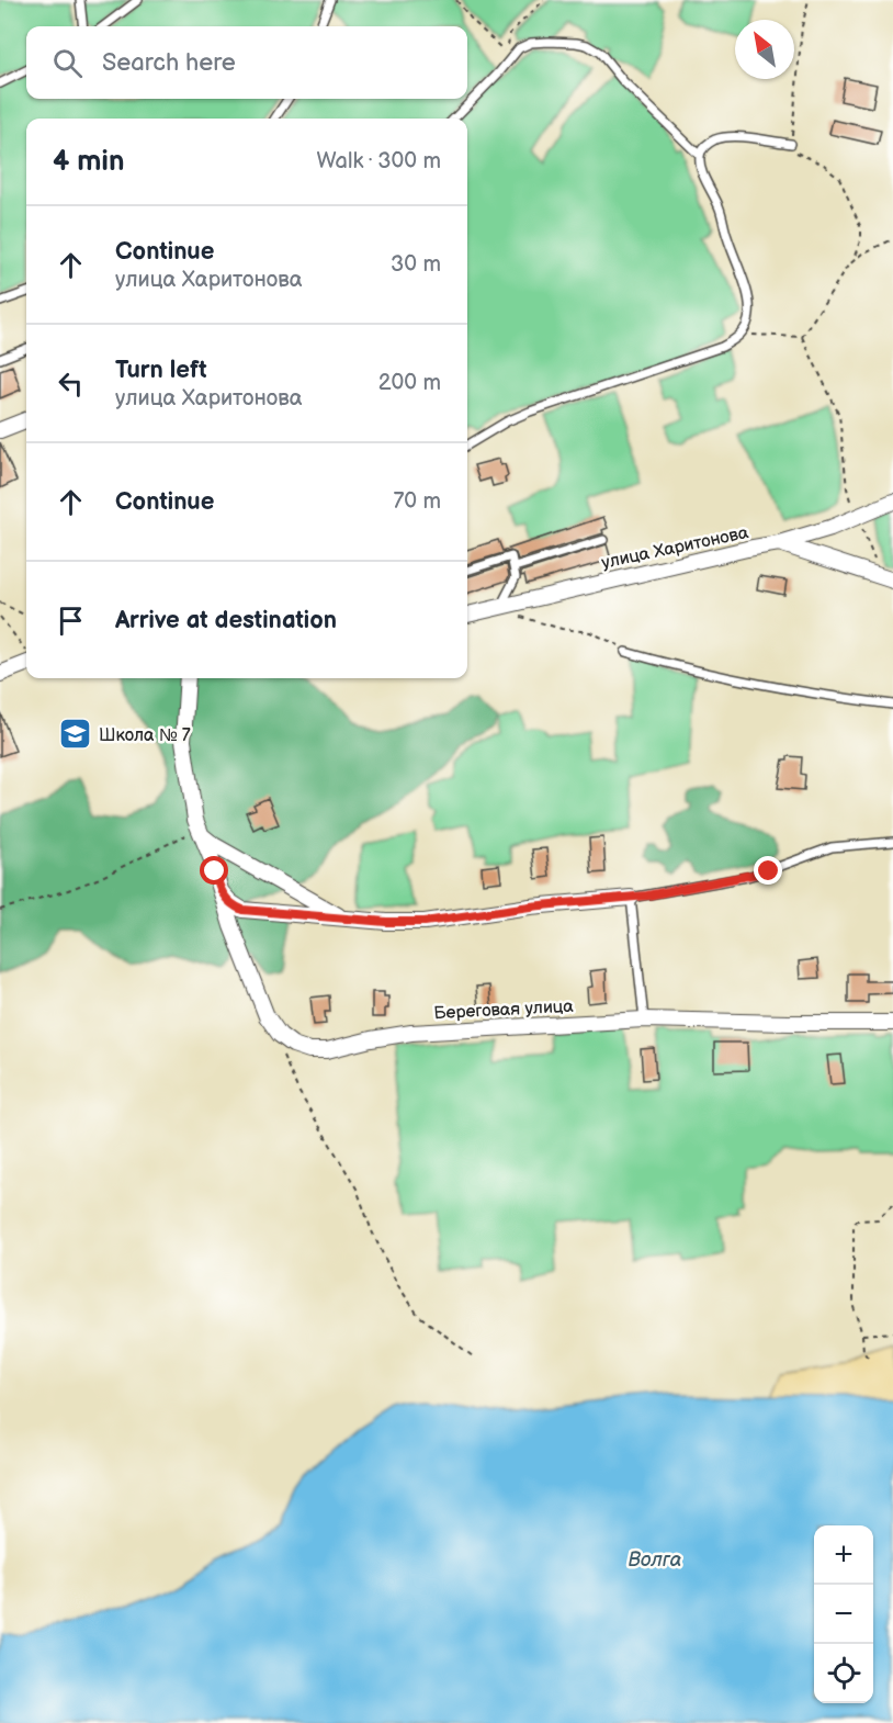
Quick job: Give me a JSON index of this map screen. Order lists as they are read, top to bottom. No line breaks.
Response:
{"streets":{"street":["улица Харитонова","Береговая улица"]},"water":["Волга"],"places":{"school or university":["Школа № 7"]},"north":"top left","page":{"search":"Search here","heading":["4 min","Walk · 300 m"],"list":[["Continue","улица Харитонова","30 m"],["Turn left","улица Харитонова","200 m"],["Continue","70 m"],"Arrive at destination"],"map_buttons":["+","−"]}}
